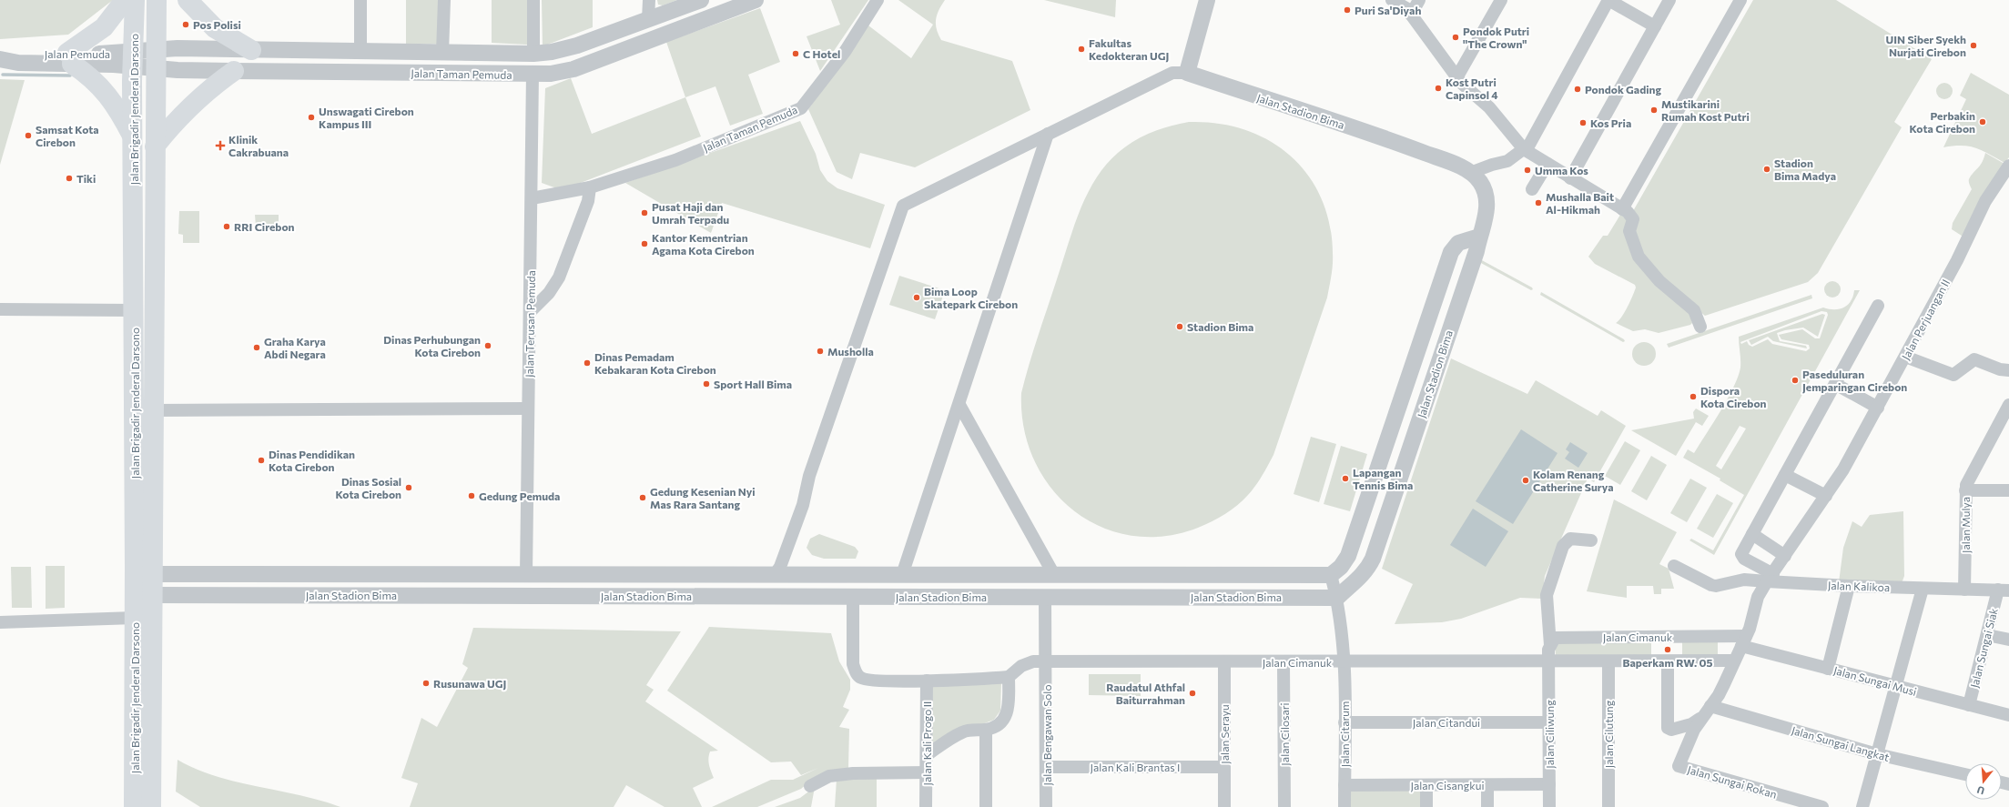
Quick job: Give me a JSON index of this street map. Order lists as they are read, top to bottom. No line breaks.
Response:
{"streets":{"highway":["Jalan Brigadir Jenderal Darsono"],"street":["Jalan Pemuda","Jalan Taman Pemuda","Jalan Stadion Bima","Jalan Perjuangan II","Jalan Terusan Pemuda","Jalan Mulya","Jalan Kalikoa","Jalan Cimanuk","Jalan Sungai Siak","Jalan Sungai Musi","Jalan Citandui","Jalan Serayu","Jalan Cilosari","Jalan Citarum","Jalan Ciliwung","Jalan Cilutung","Jalan Bengawan Solo","Jalan Kali Progo II","Jalan Sungai Langkat","Jalan Kali Brantas I","Jalan Sungai Rokan","Jalan Cisangkui"]},"crossings":[["Jalan Pemuda","Jalan Taman Pemuda"],["Jalan Pemuda","Jalan Brigadir Jenderal Darsono"],["Jalan Taman Pemuda","Jalan Brigadir Jenderal Darsono"],["Jalan Taman Pemuda","Jalan Terusan Pemuda"],["Jalan Brigadir Jenderal Darsono","Jalan Stadion Bima"],["Jalan Stadion Bima","Jalan Terusan Pemuda"],["Jalan Stadion Bima","Jalan Citarum"],["Jalan Stadion Bima","Jalan Bengawan Solo"],["Jalan Perjuangan II","Jalan Kalikoa"],["Jalan Mulya","Jalan Kalikoa"],["Jalan Kalikoa","Jalan Sungai Siak"],["Jalan Cimanuk","Jalan Sungai Musi"],["Jalan Cimanuk","Jalan Serayu"],["Jalan Cimanuk","Jalan Cilosari"],["Jalan Cimanuk","Jalan Citarum"],["Jalan Cimanuk","Jalan Ciliwung"],["Jalan Cimanuk","Jalan Cilutung"],["Jalan Cimanuk","Jalan Bengawan Solo"],["Jalan Cimanuk","Jalan Sungai Rokan"],["Jalan Sungai Siak","Jalan Sungai Musi"],["Jalan Sungai Musi","Jalan Sungai Rokan"],["Jalan Citandui","Jalan Citarum"],["Jalan Citandui","Jalan Ciliwung"],["Jalan Serayu","Jalan Kali Brantas I"],["Jalan Citarum","Jalan Cisangkui"],["Jalan Ciliwung","Jalan Cisangkui"],["Jalan Bengawan Solo","Jalan Kali Brantas I"],["Jalan Sungai Langkat","Jalan Sungai Rokan"]],"places":{"other":["Puri Sa'Diyah","Pos Polisi","Pondok Putri \"The Crown\"","UIN Siber Syekh Nurjati Cirebon","Fakultas Kedokteran UGJ","C Hotel","Kost Putri Capinsol 4","Pondok Gading","Mustikarini Rumah Kost Putri","Unswagati Cirebon Kampus III","Perbakin Kota Cirebon","Kos Pria","Samsat Kota Cirebon","Stadion Bima Madya","Umma Kos","Tiki","Mushalla Bait Al-Hikmah","Pusat Haji dan Umrah Terpadu","RRI Cirebon","Kantor Kementrian Agama Kota Cirebon","Bima Loop Skatepark Cirebon","Stadion Bima","Dinas Perhubungan Kota Cirebon","Graha Karya Abdi Negara","Musholla","Dinas Pemadam Kebakaran Kota Cirebon","Paseduluran Jemparingan Cirebon","Sport Hall Bima","Dispora Kota Cirebon","Dinas Pendidikan Kota Cirebon","Lapangan Tennis Bima","Kolam Renang Catherine Surya","Dinas Sosial Kota Cirebon","Gedung Pemuda","Gedung Kesenian Nyi Mas Rara Santang","Baperkam RW. 05","Rusunawa UGJ","Raudatul Athfal Baiturrahman"],"health":["Klinik Cakrabuana"]},"north":"bottom"}
